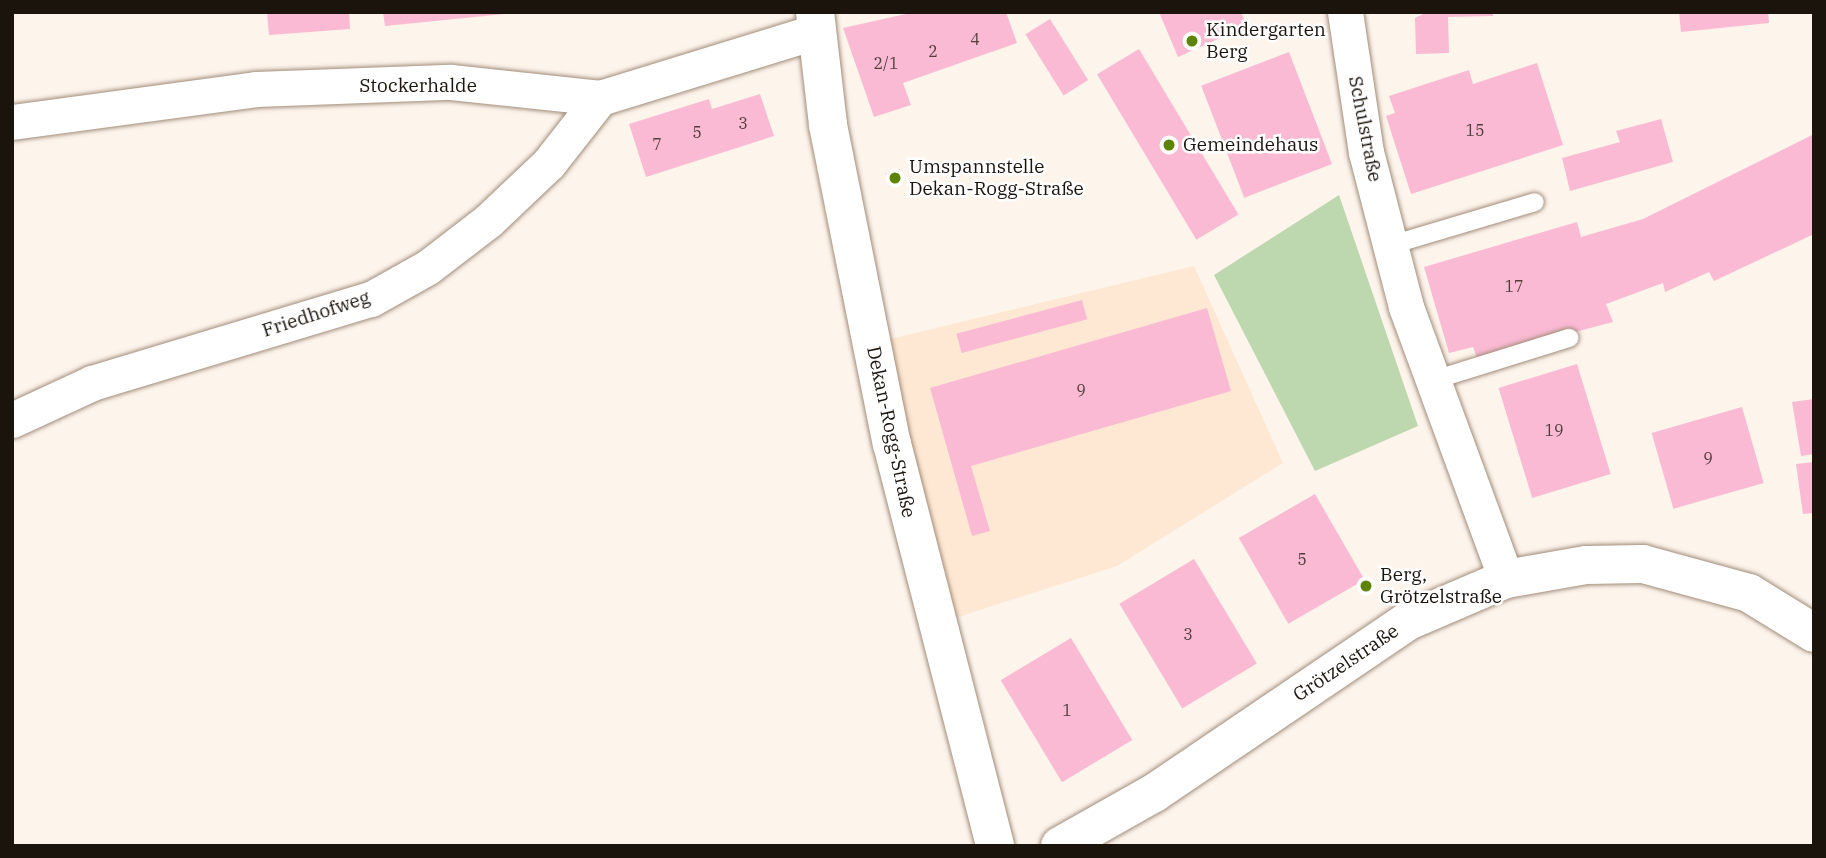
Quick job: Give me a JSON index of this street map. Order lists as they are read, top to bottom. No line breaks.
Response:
{"streets":{"street":["Stockerhalde","Schulstraße","Friedhofweg","Dekan-Rogg-Straße","Grötzelstraße"]},"crossings":[["Stockerhalde","Friedhofweg"],["Stockerhalde","Dekan-Rogg-Straße"],["Schulstraße","Grötzelstraße"]],"places":["Kindergarten Berg","Gemeindehaus","Umspannstelle Dekan-Rogg-Straße","Berg, Grötzelstraße"],"house_numbers":["4","2","2/1","3","15","5","7","17","9","19","9","5","3","1"]}
